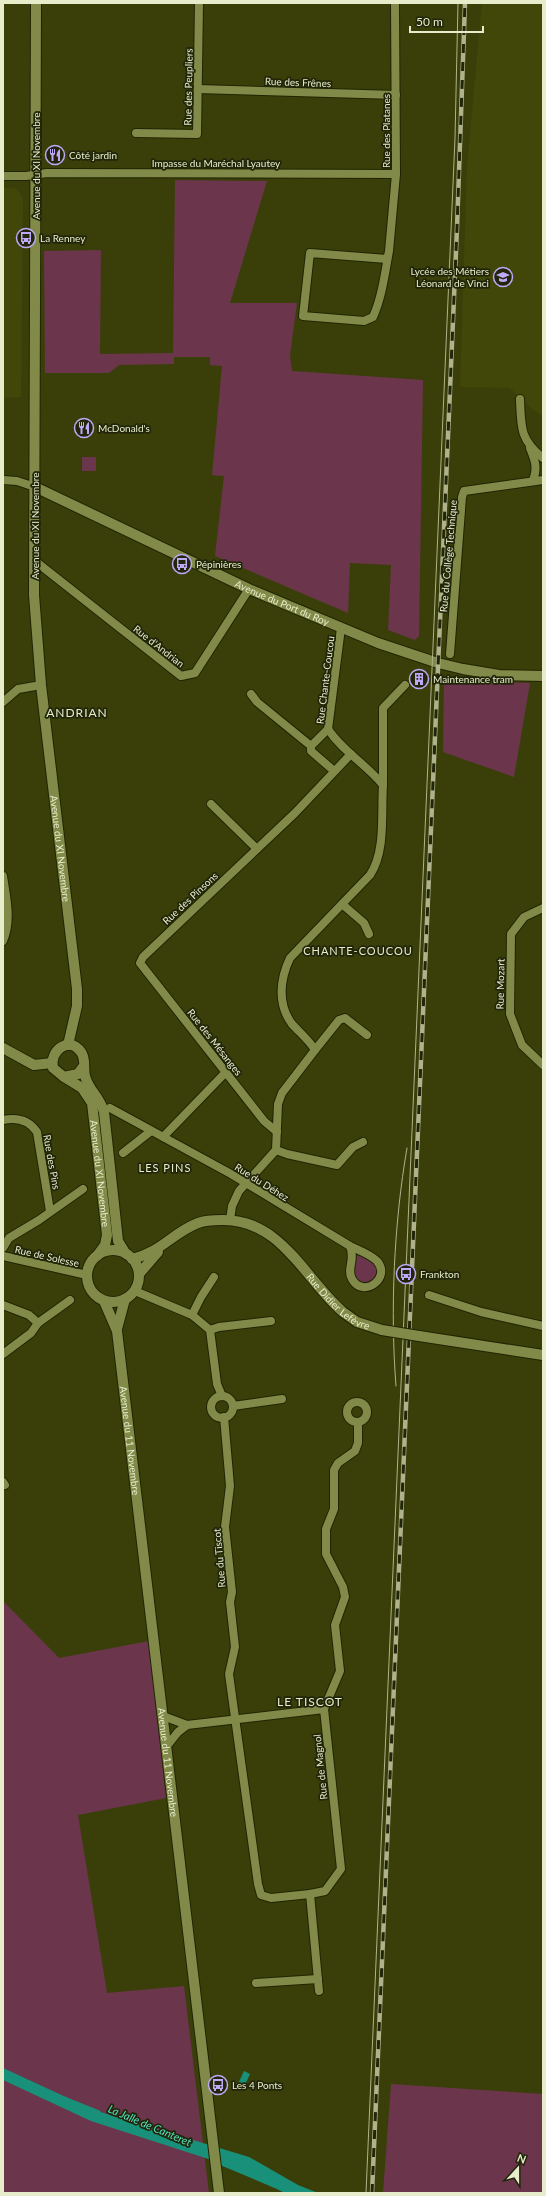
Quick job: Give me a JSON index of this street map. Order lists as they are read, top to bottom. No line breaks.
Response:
{"streets":{"main road":["Avenue du XI Novembre","Avenue du Port du Roy","Rue Didier Lefèvre","Avenue du 11 Novembre"],"street":["Rue des Frênes","Rue des Peupliers","Rue des Platanes","Impasse du Maréchal Lyautey","Rue du Collège Technique","Rue d'Andrian","Rue Chante-Coucou","Rue des Pinsons","Rue Mozart","Rue des Mésanges","Rue des Pins","Rue du Déhez","Rue de Solesse","Rue du Tiscot","Rue de Magnol"]},"crossings":[["Rue des Frênes","Rue des Peupliers"],["Rue des Frênes","Rue des Platanes"],["Rue des Platanes","Impasse du Maréchal Lyautey"],["Impasse du Maréchal Lyautey","Avenue du XI Novembre"],["Avenue du XI Novembre","Avenue du Port du Roy"],["Avenue du XI Novembre","Rue d'Andrian"],["Avenue du XI Novembre","Rue de Solesse"],["Avenue du XI Novembre","Rue Didier Lefèvre"],["Avenue du XI Novembre","Avenue du 11 Novembre"],["Avenue du Port du Roy","Rue d'Andrian"],["Avenue du Port du Roy","Rue Chante-Coucou"],["Rue Chante-Coucou","Rue des Pinsons"],["Rue des Pinsons","Rue des Mésanges"],["Rue de Solesse","Rue Didier Lefèvre"],["Rue de Solesse","Avenue du 11 Novembre"],["Rue Didier Lefèvre","Avenue du 11 Novembre"],["Rue du Tiscot","Rue de Magnol"]],"districts":["ANDRIAN","CHANTE-COUCOU","LES PINS","LE TISCOT"],"water":["La Jalle de Canteret"],"places":{"restaurant":["Côté jardin","McDonald's"],"bus stop":["La Renney","Pépinières","Frankton","Les 4 Ponts"],"school or university":["Lycée des Métiers Léonard de Vinci"],"building":["Maintenance tram"]},"scale_bar":"50 m","north":"top"}
